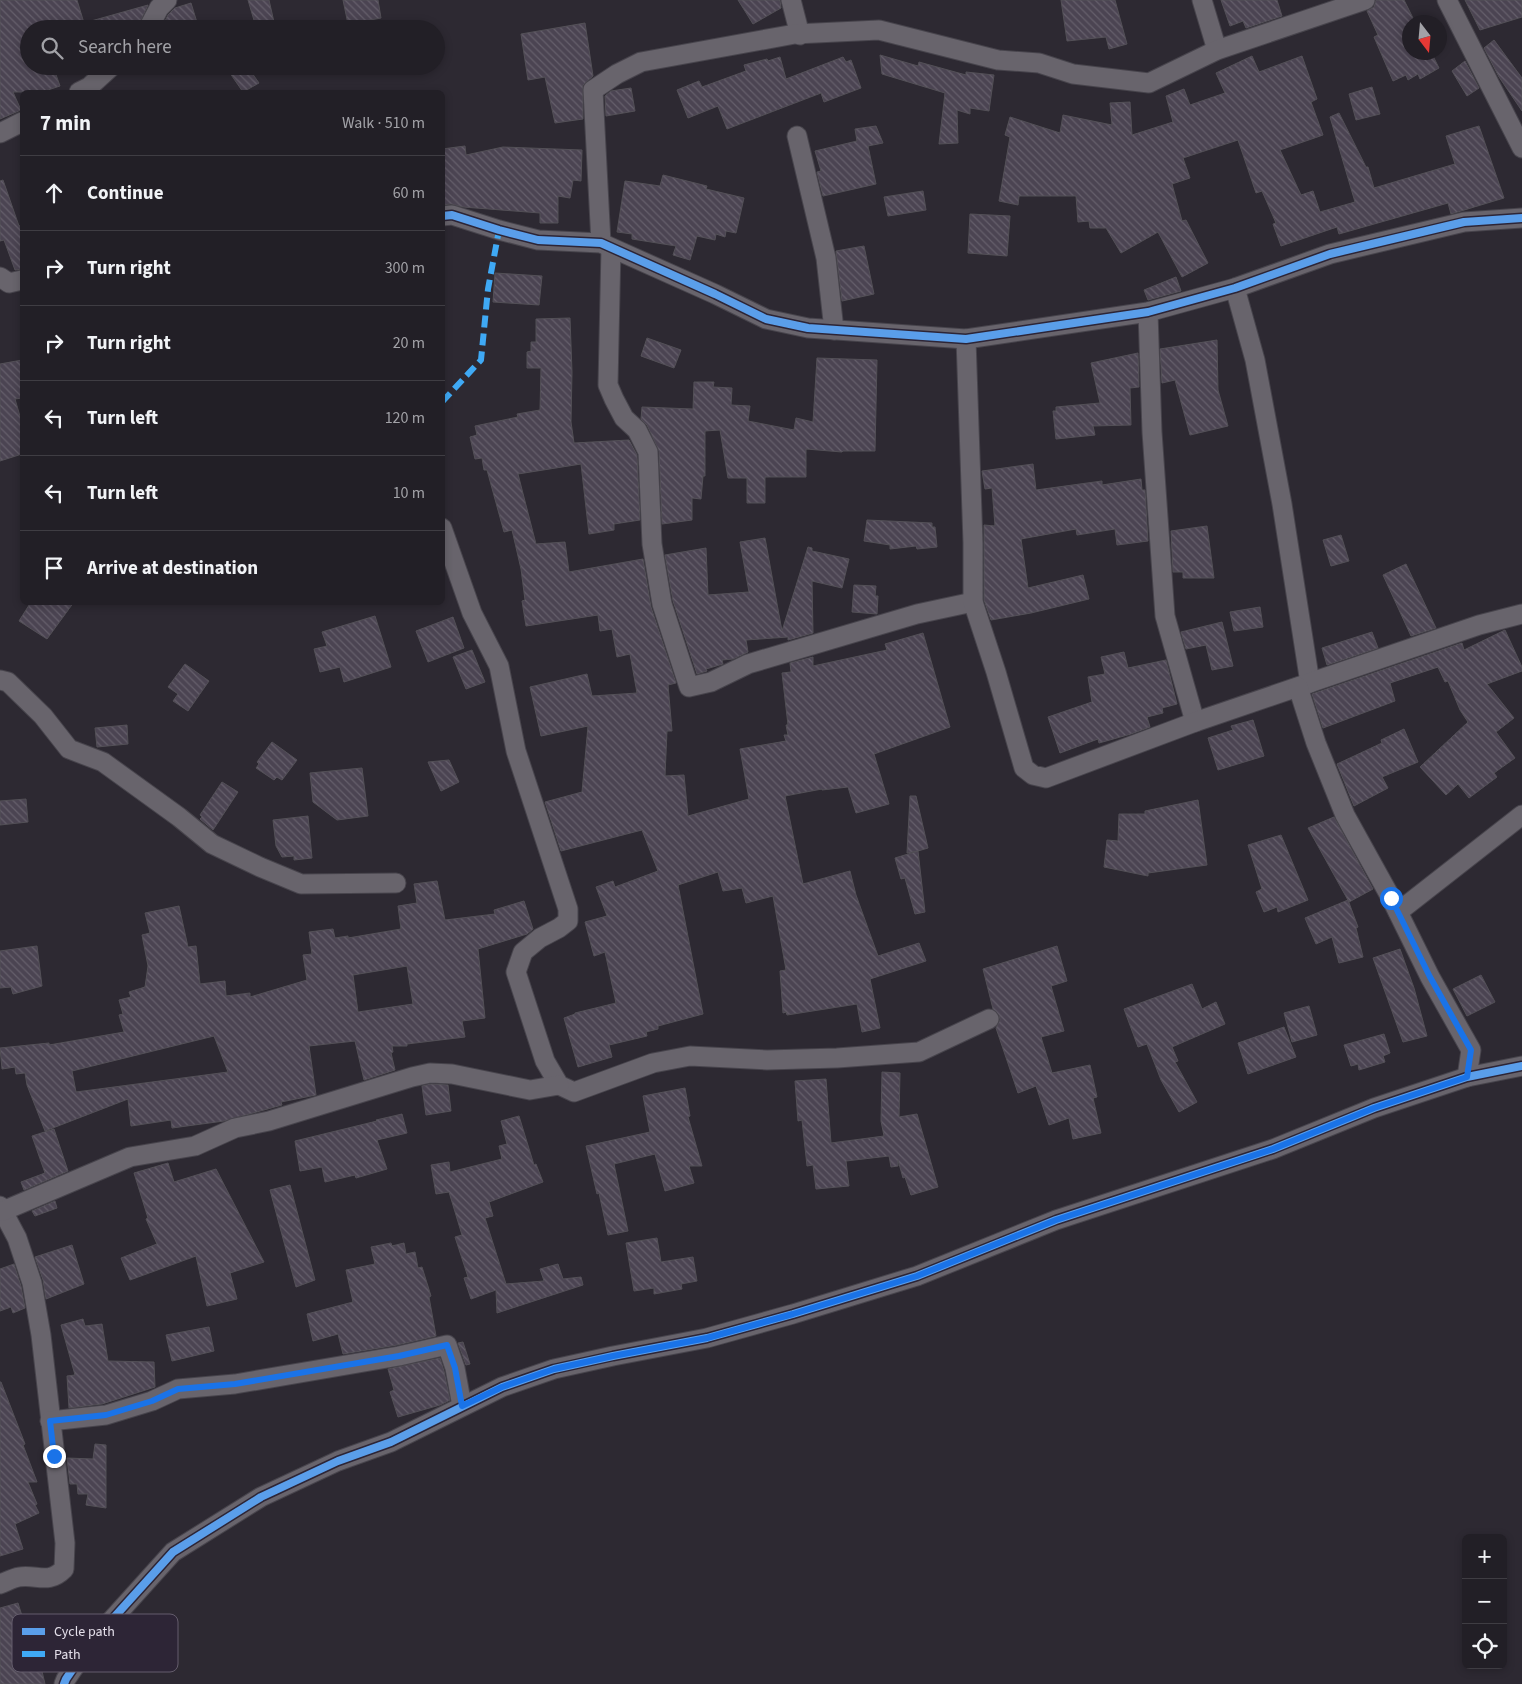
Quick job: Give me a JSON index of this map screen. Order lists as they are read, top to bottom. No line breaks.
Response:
{"legend":["Cycle path","Path"],"north":"bottom","page":{"search":"Search here","heading":["7 min","Walk · 510 m"],"list":[["Continue","60 m"],["Turn right","300 m"],["Turn right","20 m"],["Turn left","120 m"],["Turn left","10 m"],"Arrive at destination"],"map_buttons":["+","−"]}}
